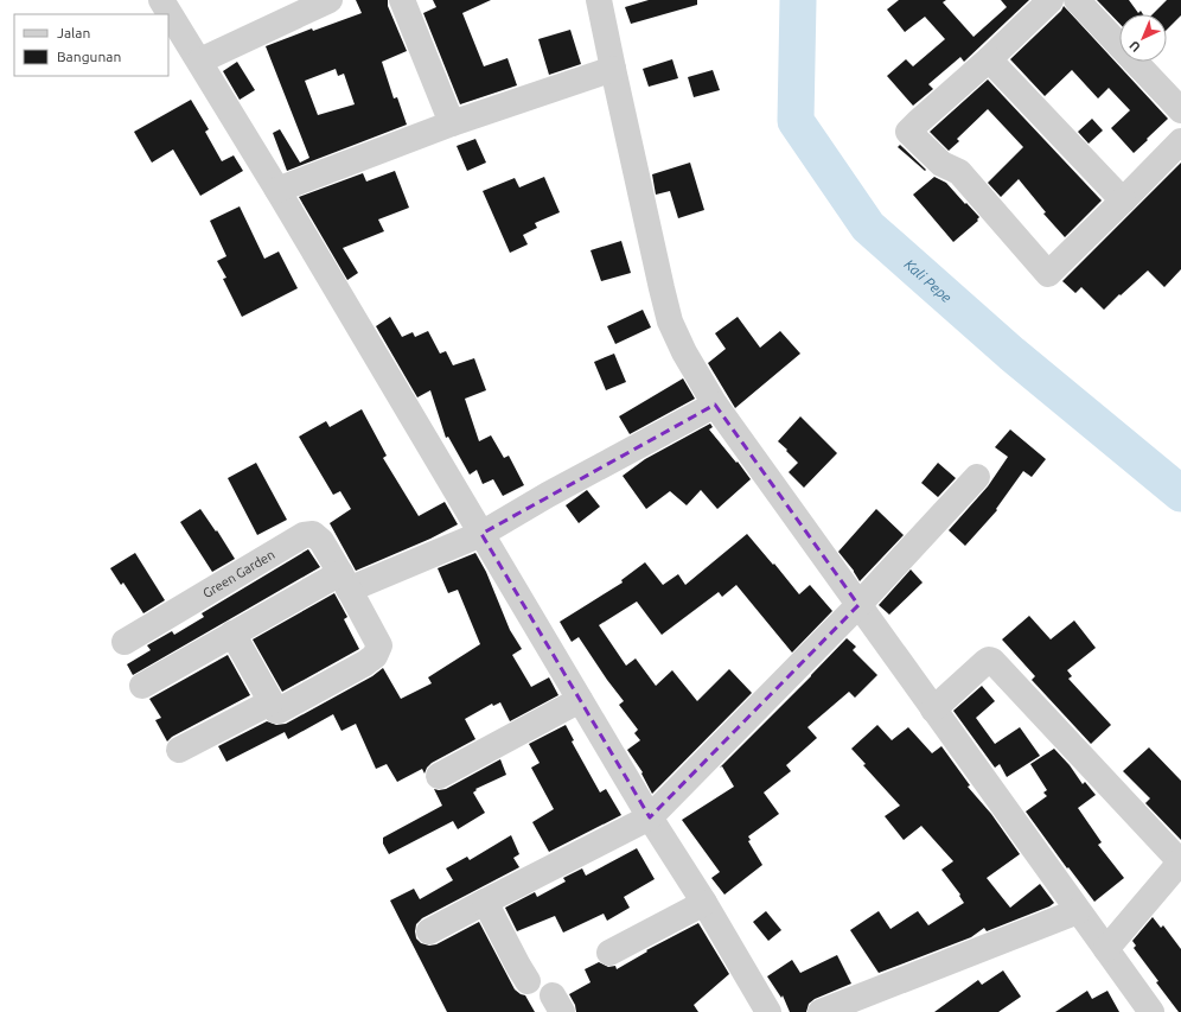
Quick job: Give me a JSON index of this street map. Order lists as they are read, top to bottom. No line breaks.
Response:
{"streets":{"street":["Green Garden"]},"water":["Kali Pepe"],"legend":["Jalan","Bangunan"],"north":"bottom left"}
